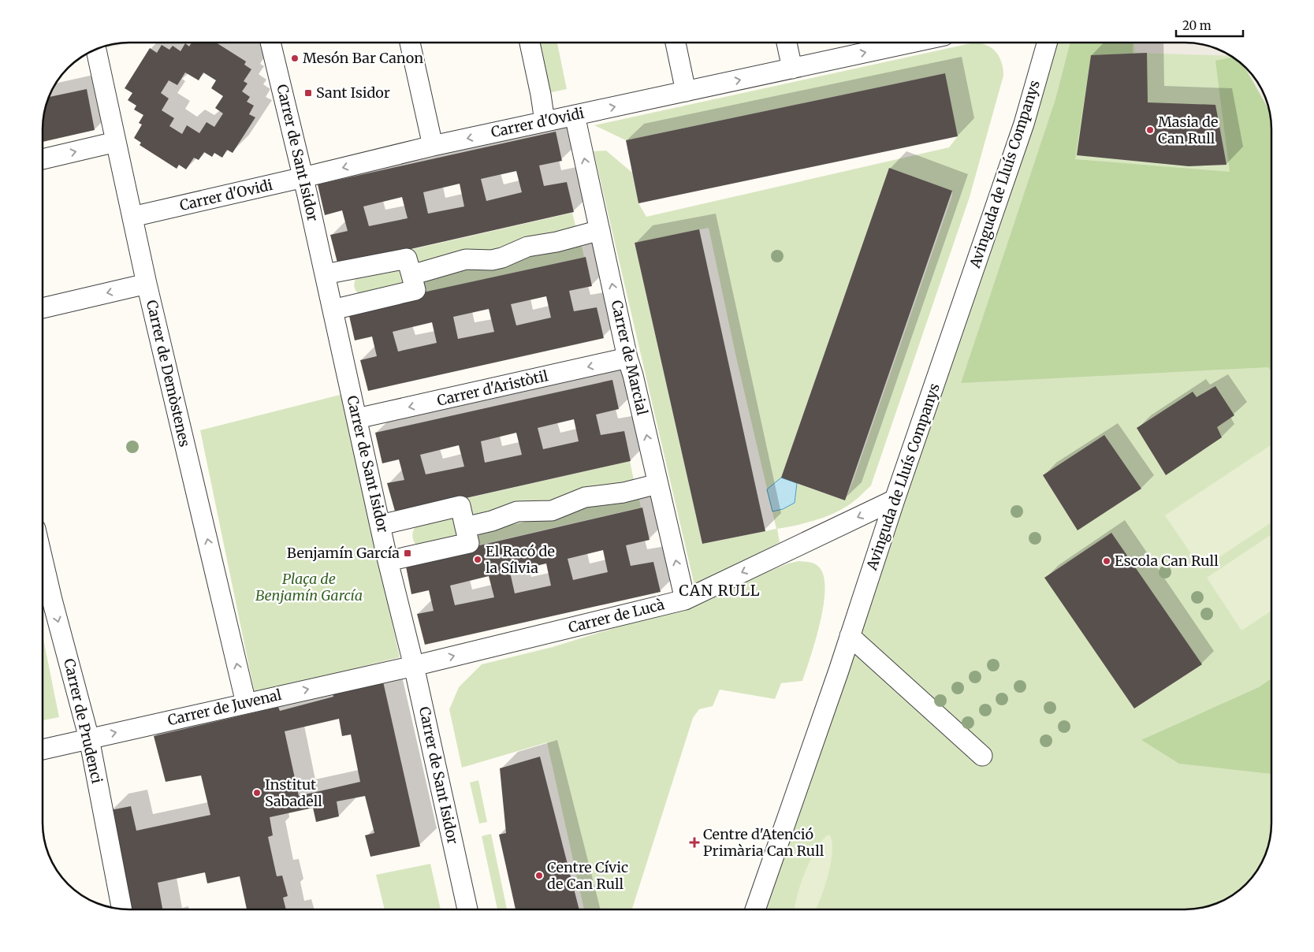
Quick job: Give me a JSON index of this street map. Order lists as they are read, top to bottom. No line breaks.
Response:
{"streets":{"street":["Carrer d'Ovidi","Carrer de Sant Isidor","Avinguda de Lluís Companys","Carrer de Marcial","Carrer de Demòstenes","Carrer d'Aristòtil","Carrer de Lucà","Carrer de Juvenal","Carrer de Prudenci"]},"crossings":[["Carrer d'Ovidi","Carrer de Sant Isidor"],["Carrer d'Ovidi","Carrer de Marcial"],["Carrer d'Ovidi","Carrer de Demòstenes"],["Carrer de Sant Isidor","Carrer d'Aristòtil"],["Carrer de Sant Isidor","Carrer de Lucà"],["Carrer de Sant Isidor","Carrer de Juvenal"],["Avinguda de Lluís Companys","Carrer de Lucà"],["Carrer de Marcial","Carrer d'Aristòtil"],["Carrer de Marcial","Carrer de Lucà"],["Carrer de Demòstenes","Carrer de Juvenal"],["Carrer de Lucà","Carrer de Juvenal"],["Carrer de Juvenal","Carrer de Prudenci"]],"one_way":["Carrer de Marcial","Carrer de Demòstenes","Carrer de Juvenal","Carrer de Prudenci"],"districts":["CAN RULL"],"parks":["Plaça de Benjamín García"],"places":{"other":["Mesón Bar Canon","Masia de Can Rull","El Racó de la Sílvia","Escola Can Rull","Institut Sabadell","Centre Cívic de Can Rull"],"transit":["Sant Isidor","Benjamín García"],"health":["Centre d'Atenció Primària Can Rull"]},"scale_bar":"20 m"}
